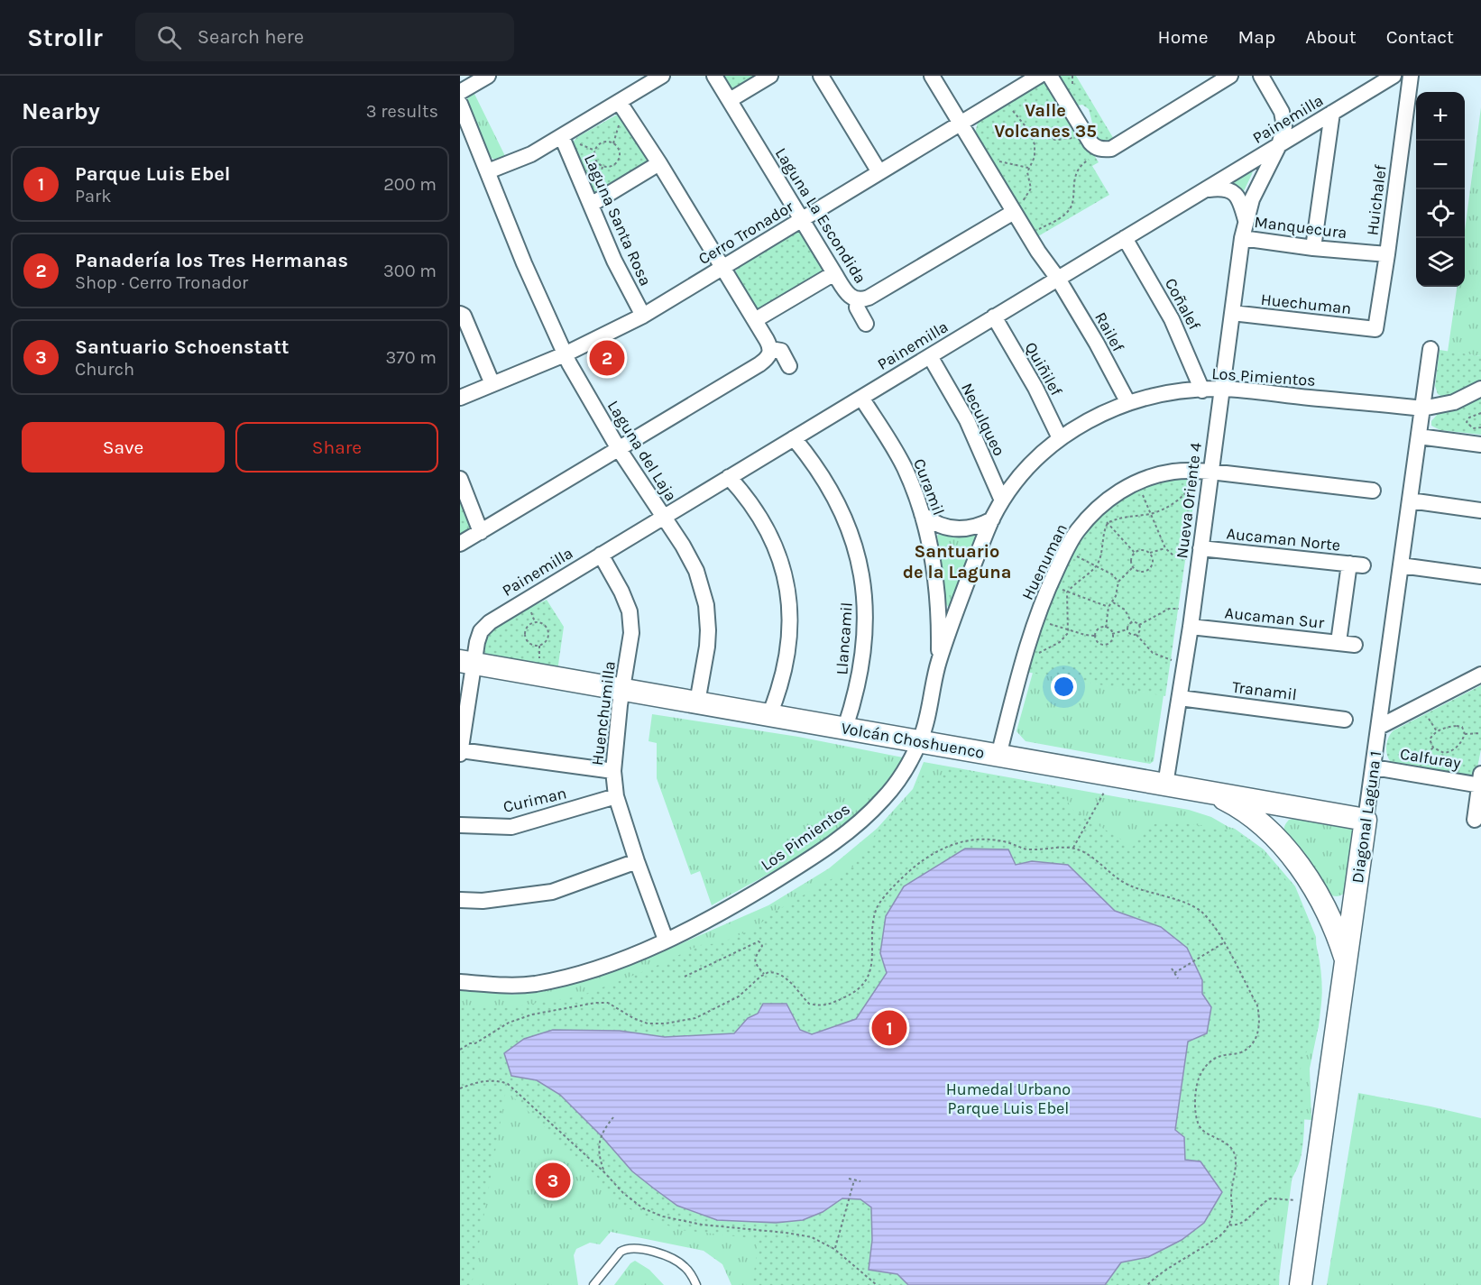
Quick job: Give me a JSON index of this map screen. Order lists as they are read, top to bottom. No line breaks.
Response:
{"streets":{"street":["Painemilla","Huichalef","Laguna La Escondida","Laguna Santa Rosa","Manquecura","Cerro Tronador","Coñalef","Huechuman","Railef","Quiñilef","Los Pimientos","Neculqueo","Laguna del Laja","Curamil","Nueva Oriente 4","Aucaman Norte","Huenuman","Aucaman Sur","Llancamil","Tranamil","Huenchumilla","Volcán Choshuenco","Calfuray","Curiman","Diagonal Laguna 1"]},"crossings":[["Painemilla","Coñalef"],["Painemilla","Railef"],["Painemilla","Quiñilef"],["Painemilla","Neculqueo"],["Painemilla","Laguna del Laja"],["Painemilla","Curamil"],["Painemilla","Nueva Oriente 4"],["Painemilla","Llancamil"],["Painemilla","Huenchumilla"],["Painemilla","Volcán Choshuenco"],["Huichalef","Manquecura"],["Huichalef","Huechuman"],["Laguna La Escondida","Cerro Tronador"],["Laguna La Escondida","Railef"],["Laguna Santa Rosa","Cerro Tronador"],["Manquecura","Nueva Oriente 4"],["Cerro Tronador","Railef"],["Cerro Tronador","Laguna del Laja"],["Coñalef","Los Pimientos"],["Huechuman","Nueva Oriente 4"],["Railef","Los Pimientos"],["Quiñilef","Los Pimientos"],["Los Pimientos","Neculqueo"],["Los Pimientos","Curamil"],["Los Pimientos","Nueva Oriente 4"],["Los Pimientos","Huenchumilla"],["Los Pimientos","Volcán Choshuenco"],["Los Pimientos","Diagonal Laguna 1"],["Laguna del Laja","Volcán Choshuenco"],["Nueva Oriente 4","Aucaman Norte"],["Nueva Oriente 4","Huenuman"],["Nueva Oriente 4","Aucaman Sur"],["Nueva Oriente 4","Tranamil"],["Nueva Oriente 4","Volcán Choshuenco"],["Aucaman Norte","Aucaman Sur"],["Huenuman","Volcán Choshuenco"],["Llancamil","Volcán Choshuenco"],["Huenchumilla","Volcán Choshuenco"],["Huenchumilla","Curiman"],["Volcán Choshuenco","Diagonal Laguna 1"],["Calfuray","Diagonal Laguna 1"]],"districts":["Valle Volcanes 35","Santuario de la Laguna"],"parks":["Humedal Urbano Parque Luis Ebel"],"page":{"header":"Strollr","search":"Search here","nav":["Home","Map","About","Contact"],"heading":["Nearby","3 results"],"map_buttons":["+","−"],"list":[{"mark":"1","name":"Parque Luis Ebel","note":"Park","value":"200 m"},{"mark":"2","name":"Panadería los Tres Hermanas","note":"Shop · Cerro Tronador","value":"300 m"},{"mark":"3","name":"Santuario Schoenstatt","note":"Church","value":"370 m"}],"pins":["2","1","3"],"buttons":["Save","Share"]}}
